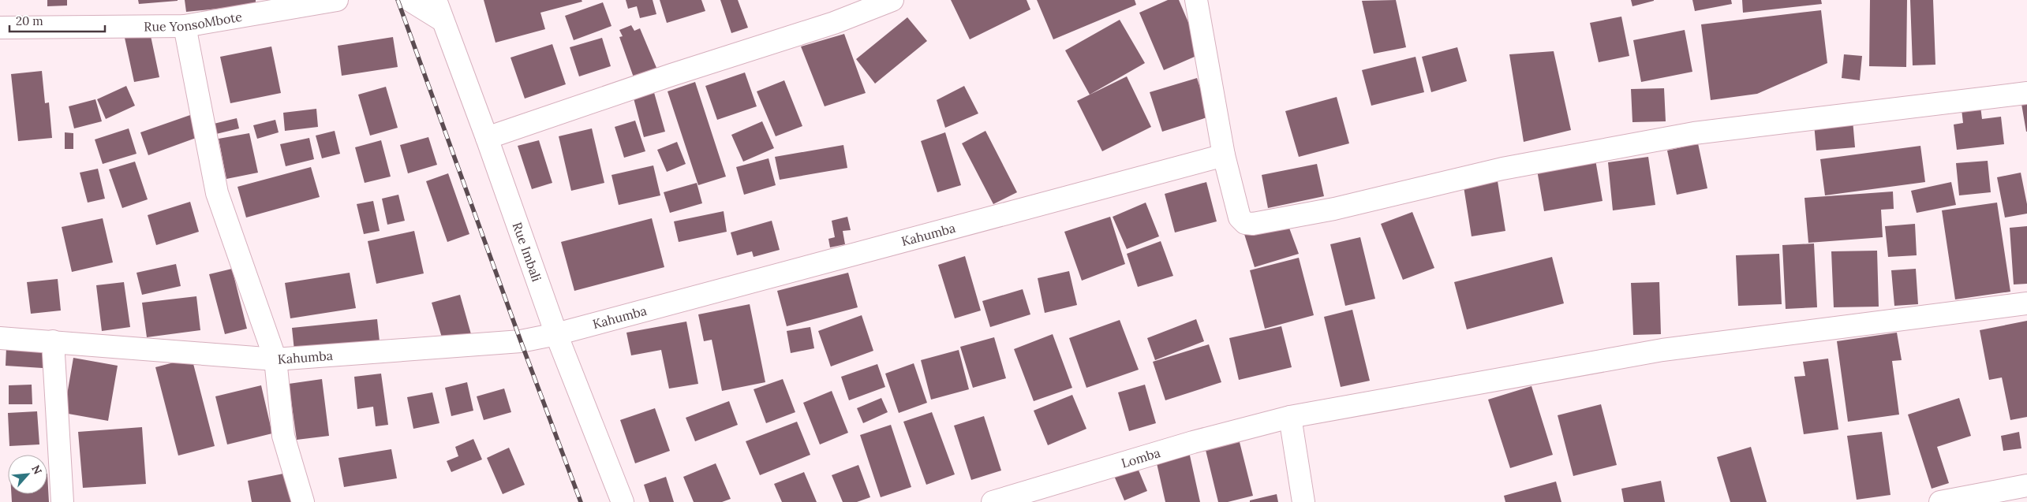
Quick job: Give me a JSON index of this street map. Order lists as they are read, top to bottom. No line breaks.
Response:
{"streets":{"street":["Rue YonsoMbote","Kahumba","Rue Imbali","Lomba"]},"crossings":[["Kahumba","Rue Imbali"]],"scale_bar":"20 m","north":"top right"}
